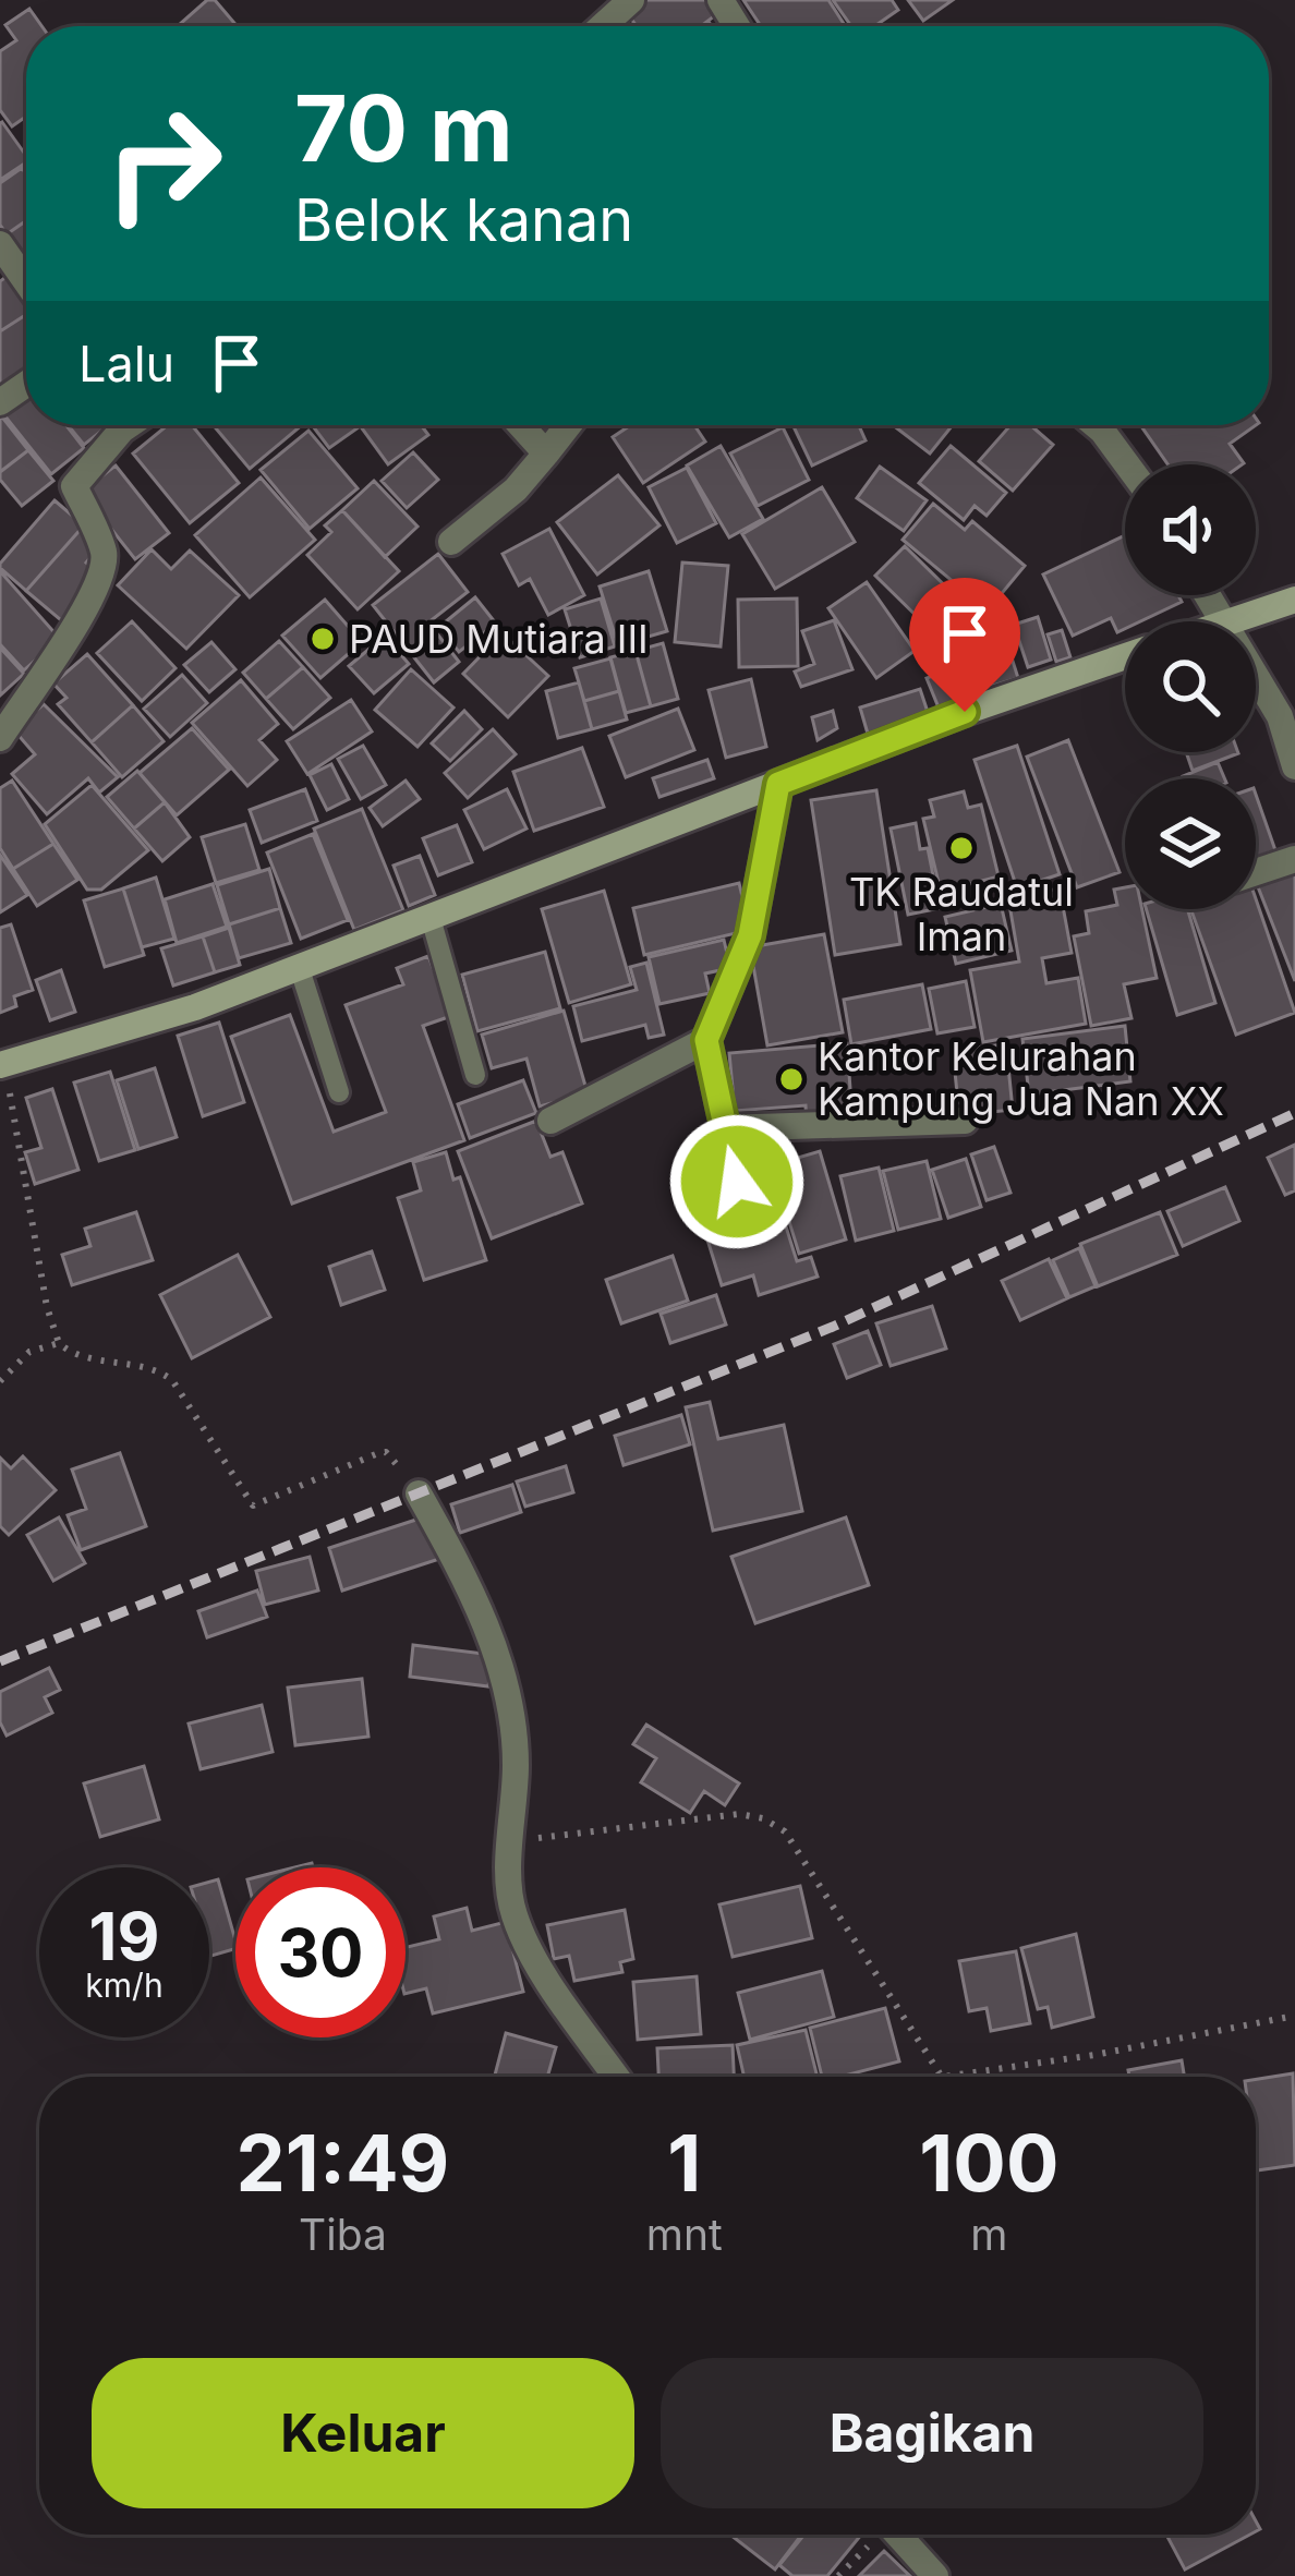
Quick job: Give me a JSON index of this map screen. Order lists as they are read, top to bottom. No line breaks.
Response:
{"places":["PAUD Mutiara III","TK Raudatul Iman","Kantor Kelurahan Kampung Jua Nan XX"],"page":{"turn":["70 m","Belok kanan"],"then":"Lalu","speed":"19 km/h","limit":"30","eta":["21:49","Tiba","1","mnt","100","m"],"buttons":["Keluar","Bagikan"]}}
